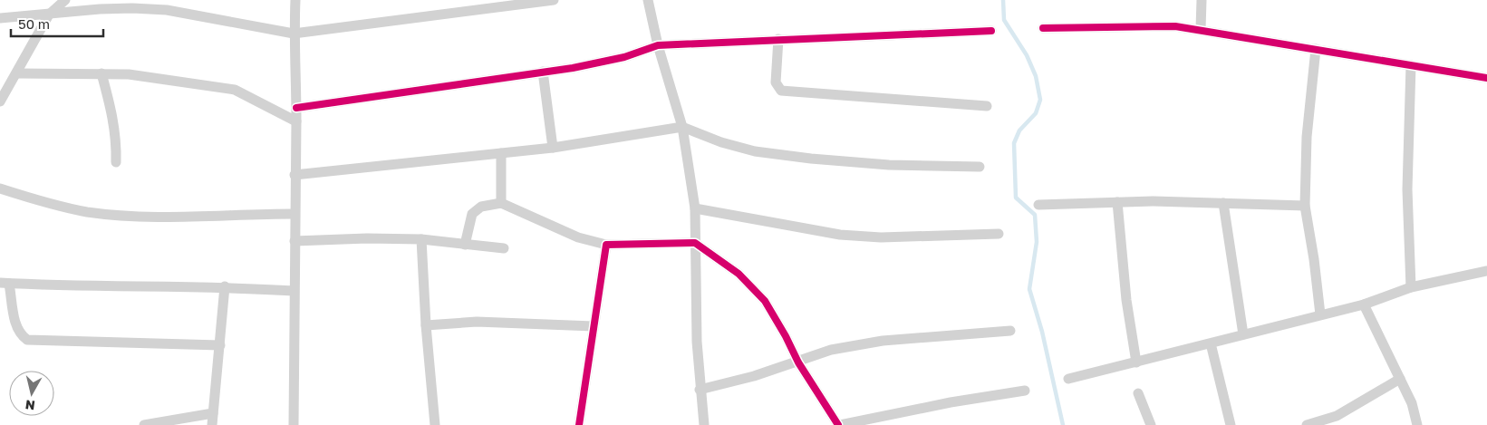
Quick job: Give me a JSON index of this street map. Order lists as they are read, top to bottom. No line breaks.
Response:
{"scale_bar":"50 m","north":"bottom"}
